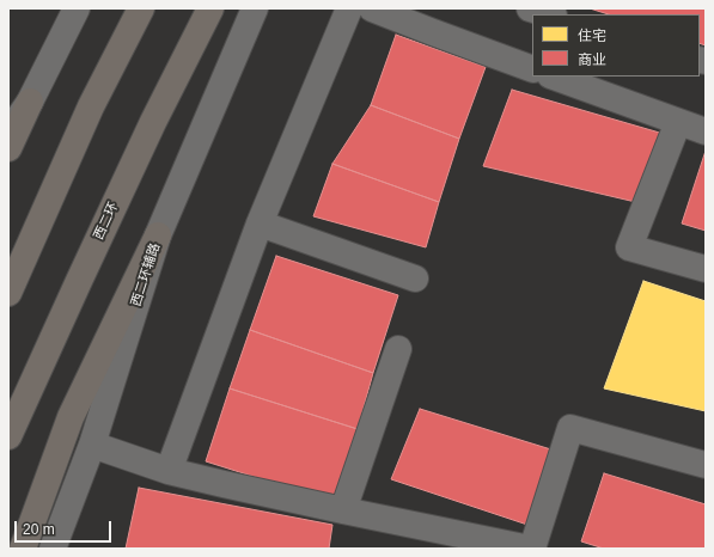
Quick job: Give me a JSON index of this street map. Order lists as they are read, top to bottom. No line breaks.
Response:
{"streets":{"highway":["西二环"],"street":["西二环辅路"]},"legend":["住宅","商业"],"scale_bar":"20 m"}
